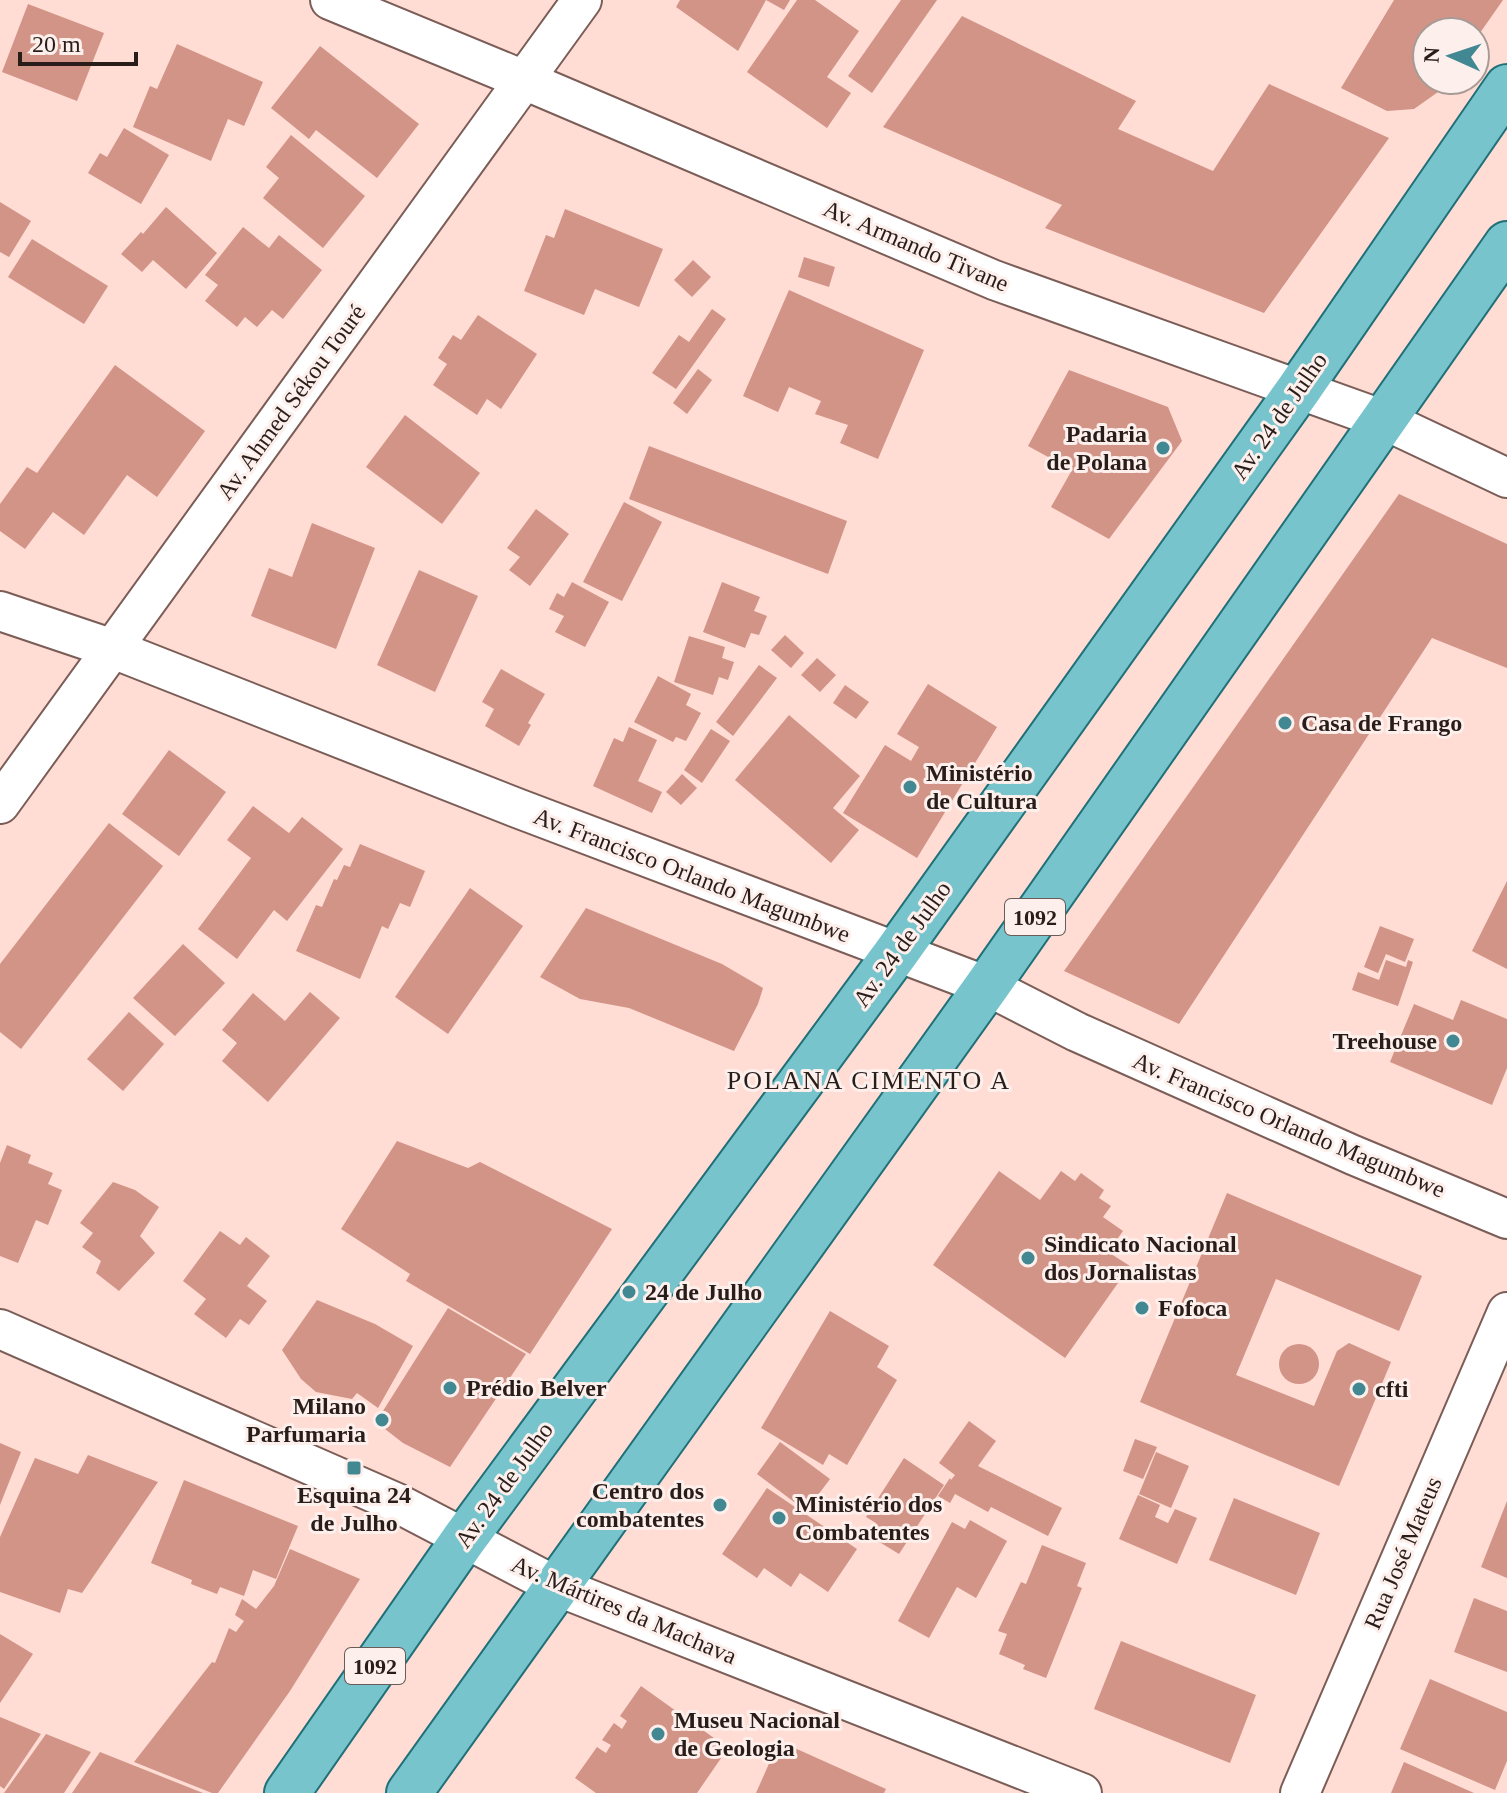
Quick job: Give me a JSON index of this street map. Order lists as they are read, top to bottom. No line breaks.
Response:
{"streets":{"main road":["Av. 24 de Julho","1092"],"street":["Av. Armando Tivane","Av. Ahmed Sékou Touré","Av. Francisco Orlando Magumbwe","Rua José Mateus","Av. Mártires da Machava"]},"crossings":[["Av. Armando Tivane","Av. Ahmed Sékou Touré"],["Av. Armando Tivane","Av. 24 de Julho"],["Av. Armando Tivane","1092"],["Av. Ahmed Sékou Touré","Av. Francisco Orlando Magumbwe"],["Av. 24 de Julho","Av. Francisco Orlando Magumbwe"],["Av. 24 de Julho","Av. Mártires da Machava"],["Av. Francisco Orlando Magumbwe","1092"],["1092","Av. Mártires da Machava"]],"districts":["POLANA CIMENTO A"],"places":{"other":["Padaria de Polana","Casa de Frango","Ministério de Cultura","Treehouse","Sindicato Nacional dos Jornalistas","24 de Julho","Fofoca","Prédio Belver","cfti","Milano Parfumaria","Centro dos combatentes","Ministério dos Combatentes","Museu Nacional de Geologia"],"transit":["Esquina 24 de Julho"]},"scale_bar":"20 m","north":"left"}
